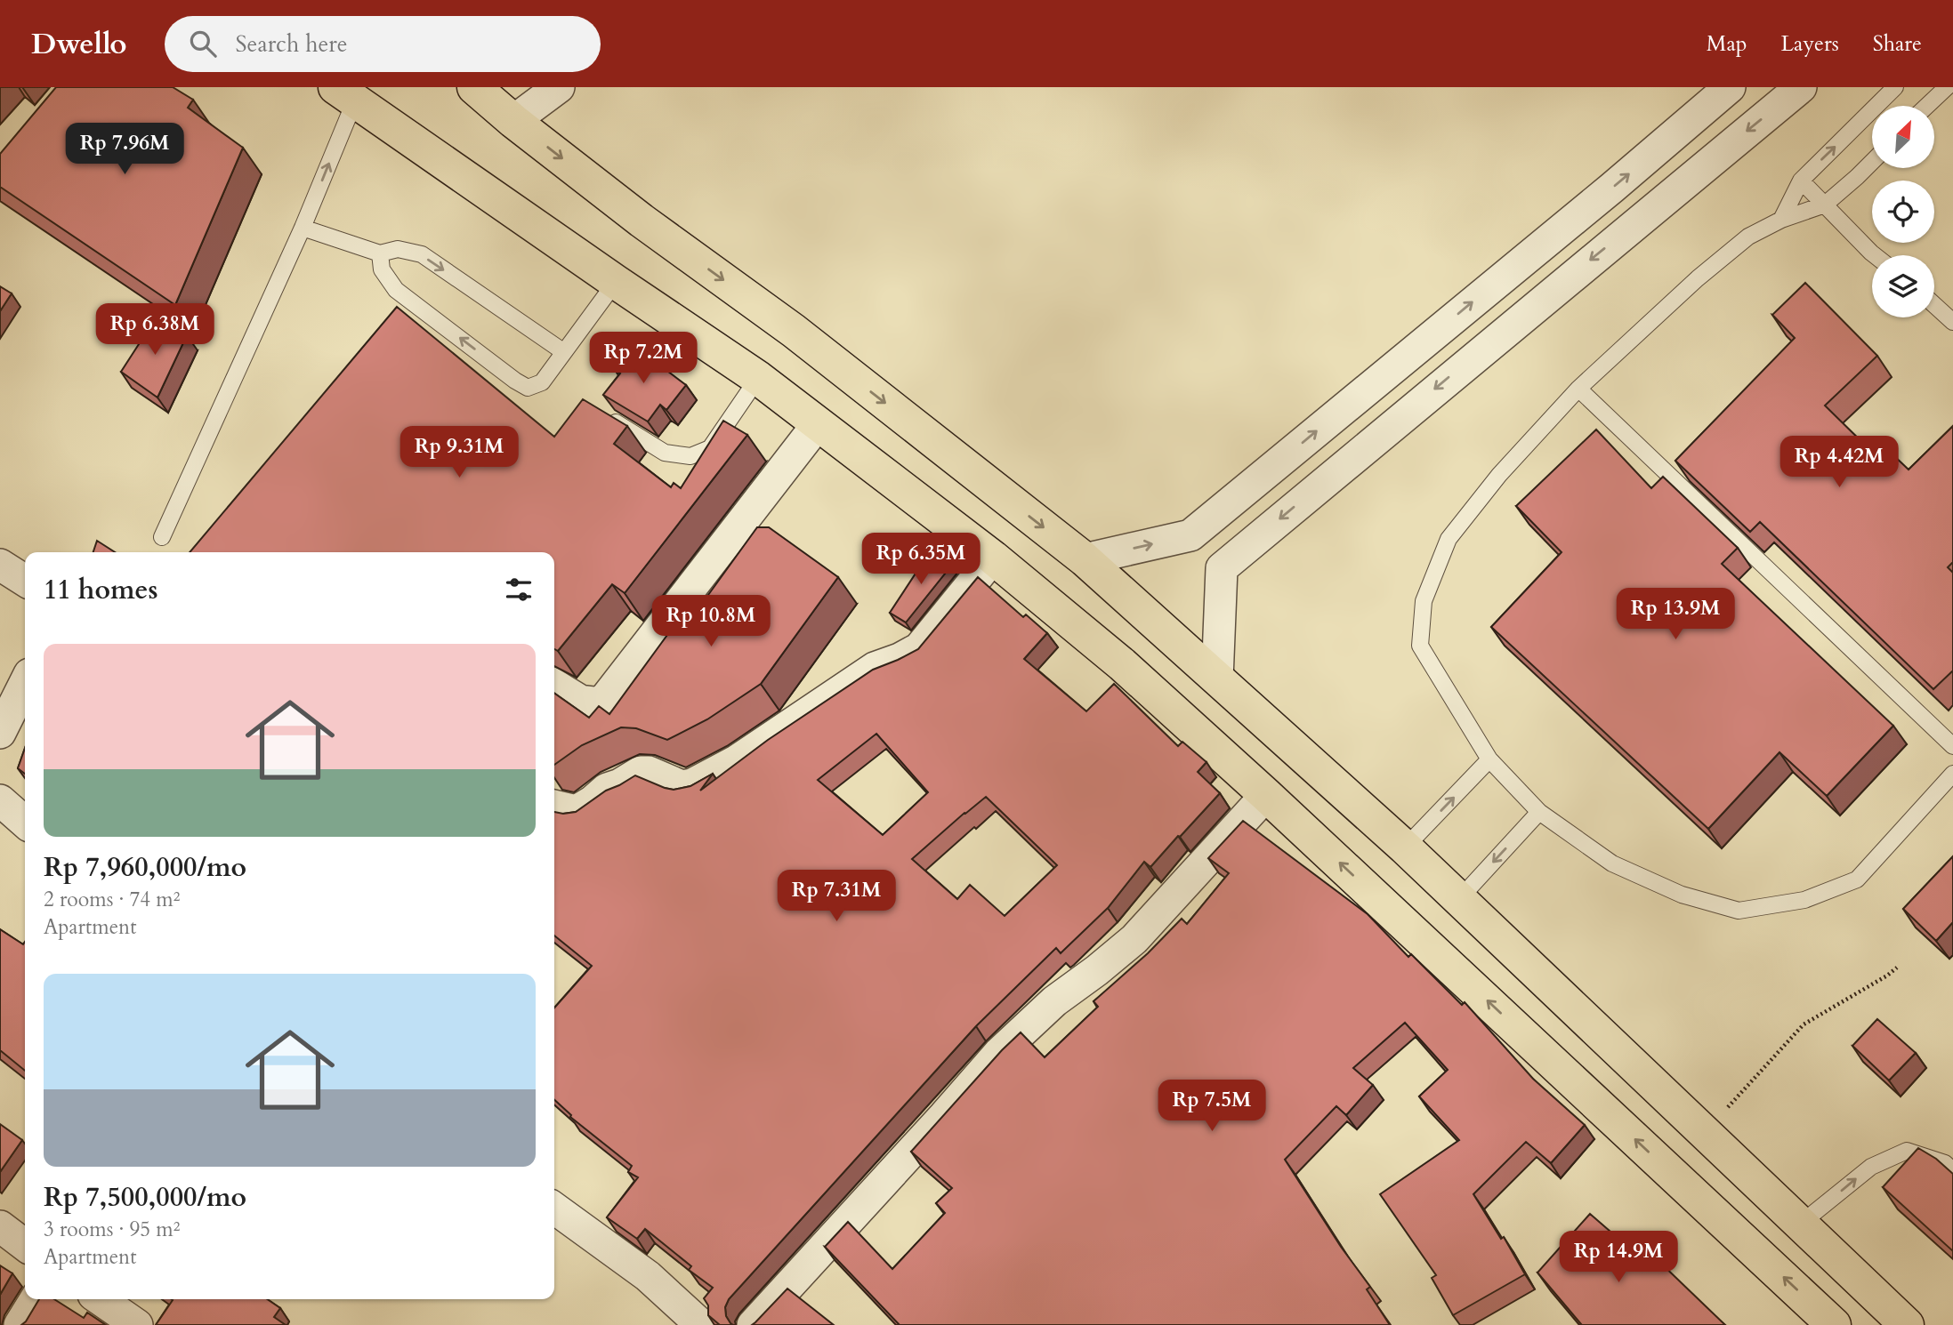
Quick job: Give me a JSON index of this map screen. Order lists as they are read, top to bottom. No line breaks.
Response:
{"north":"top right","page":{"header":"Dwello","search":"Search here","nav":["Map","Layers","Share"],"price":["Rp 7.96M","Rp 6.38M","Rp 7.2M","Rp 9.31M","Rp 4.42M","Rp 6.35M","Rp 13.9M","Rp 10.8M","Rp 7.31M","Rp 7.5M","Rp 14.9M"],"heading":"11 homes","list":[{"name":"Rp 7,960,000/mo","note":"2 rooms · 74 m² · Apartment"},{"name":"Rp 7,500,000/mo","note":"3 rooms · 95 m² · Apartment"}]}}
